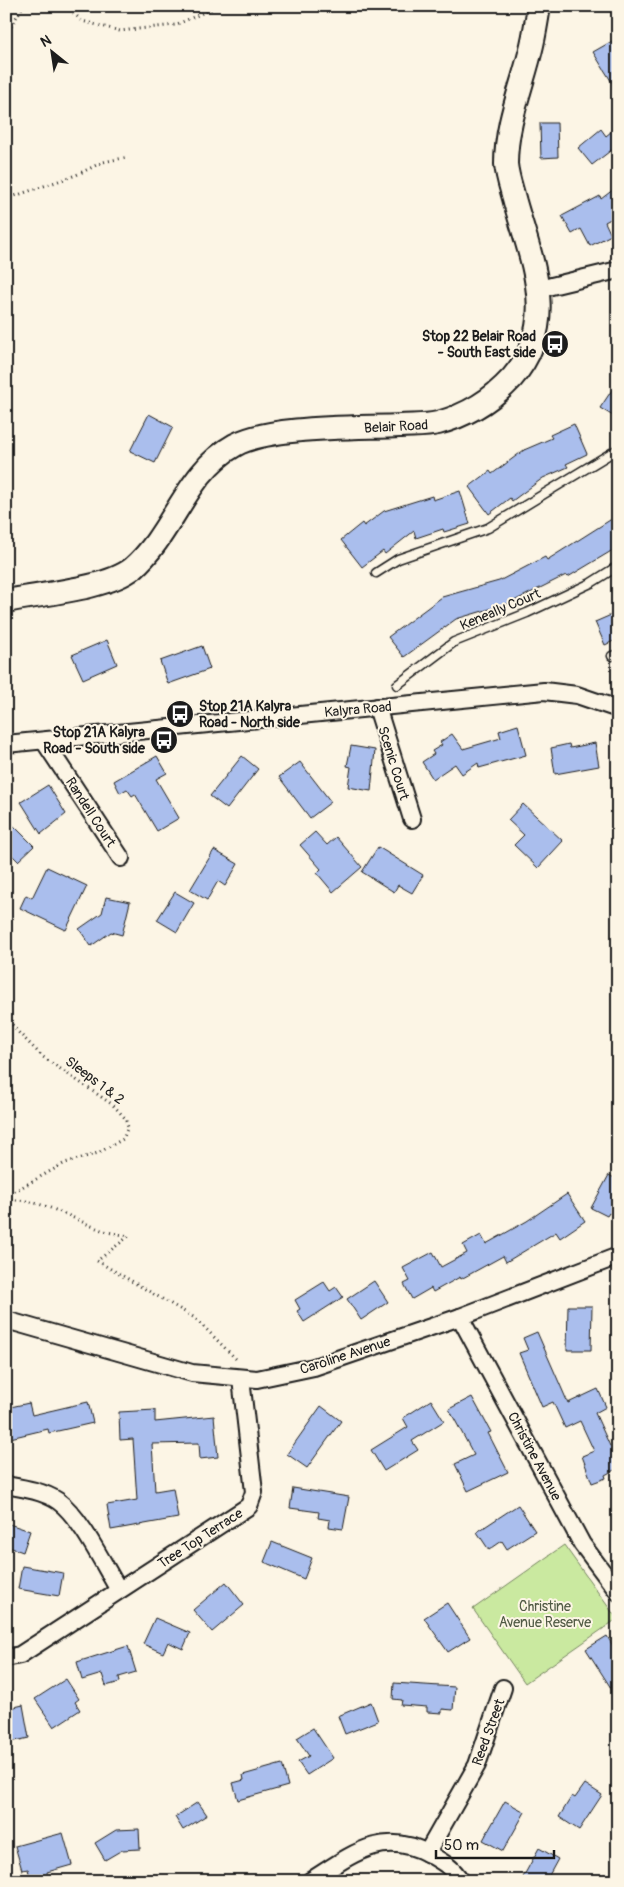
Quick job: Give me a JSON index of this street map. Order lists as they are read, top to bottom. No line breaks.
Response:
{"streets":{"main road":["Belair Road"],"street":["Kalyra Road","Scenic Court","Randell Court","Caroline Avenue","Christine Avenue","Tree Top Terrace","Reed Street"],"lane":["Keneally Court"],"path":["Sleeps 1 & 2"]},"crossings":[["Kalyra Road","Scenic Court"],["Kalyra Road","Randell Court"],["Caroline Avenue","Christine Avenue"],["Caroline Avenue","Tree Top Terrace"]],"parks":["Christine Avenue Reserve"],"places":{"bus stop":["Stop 22 Belair Road - South East side","Stop 21A Kalyra Road - North side","Stop 21A Kalyra Road - South side"]},"scale_bar":"50 m","north":"top left"}
